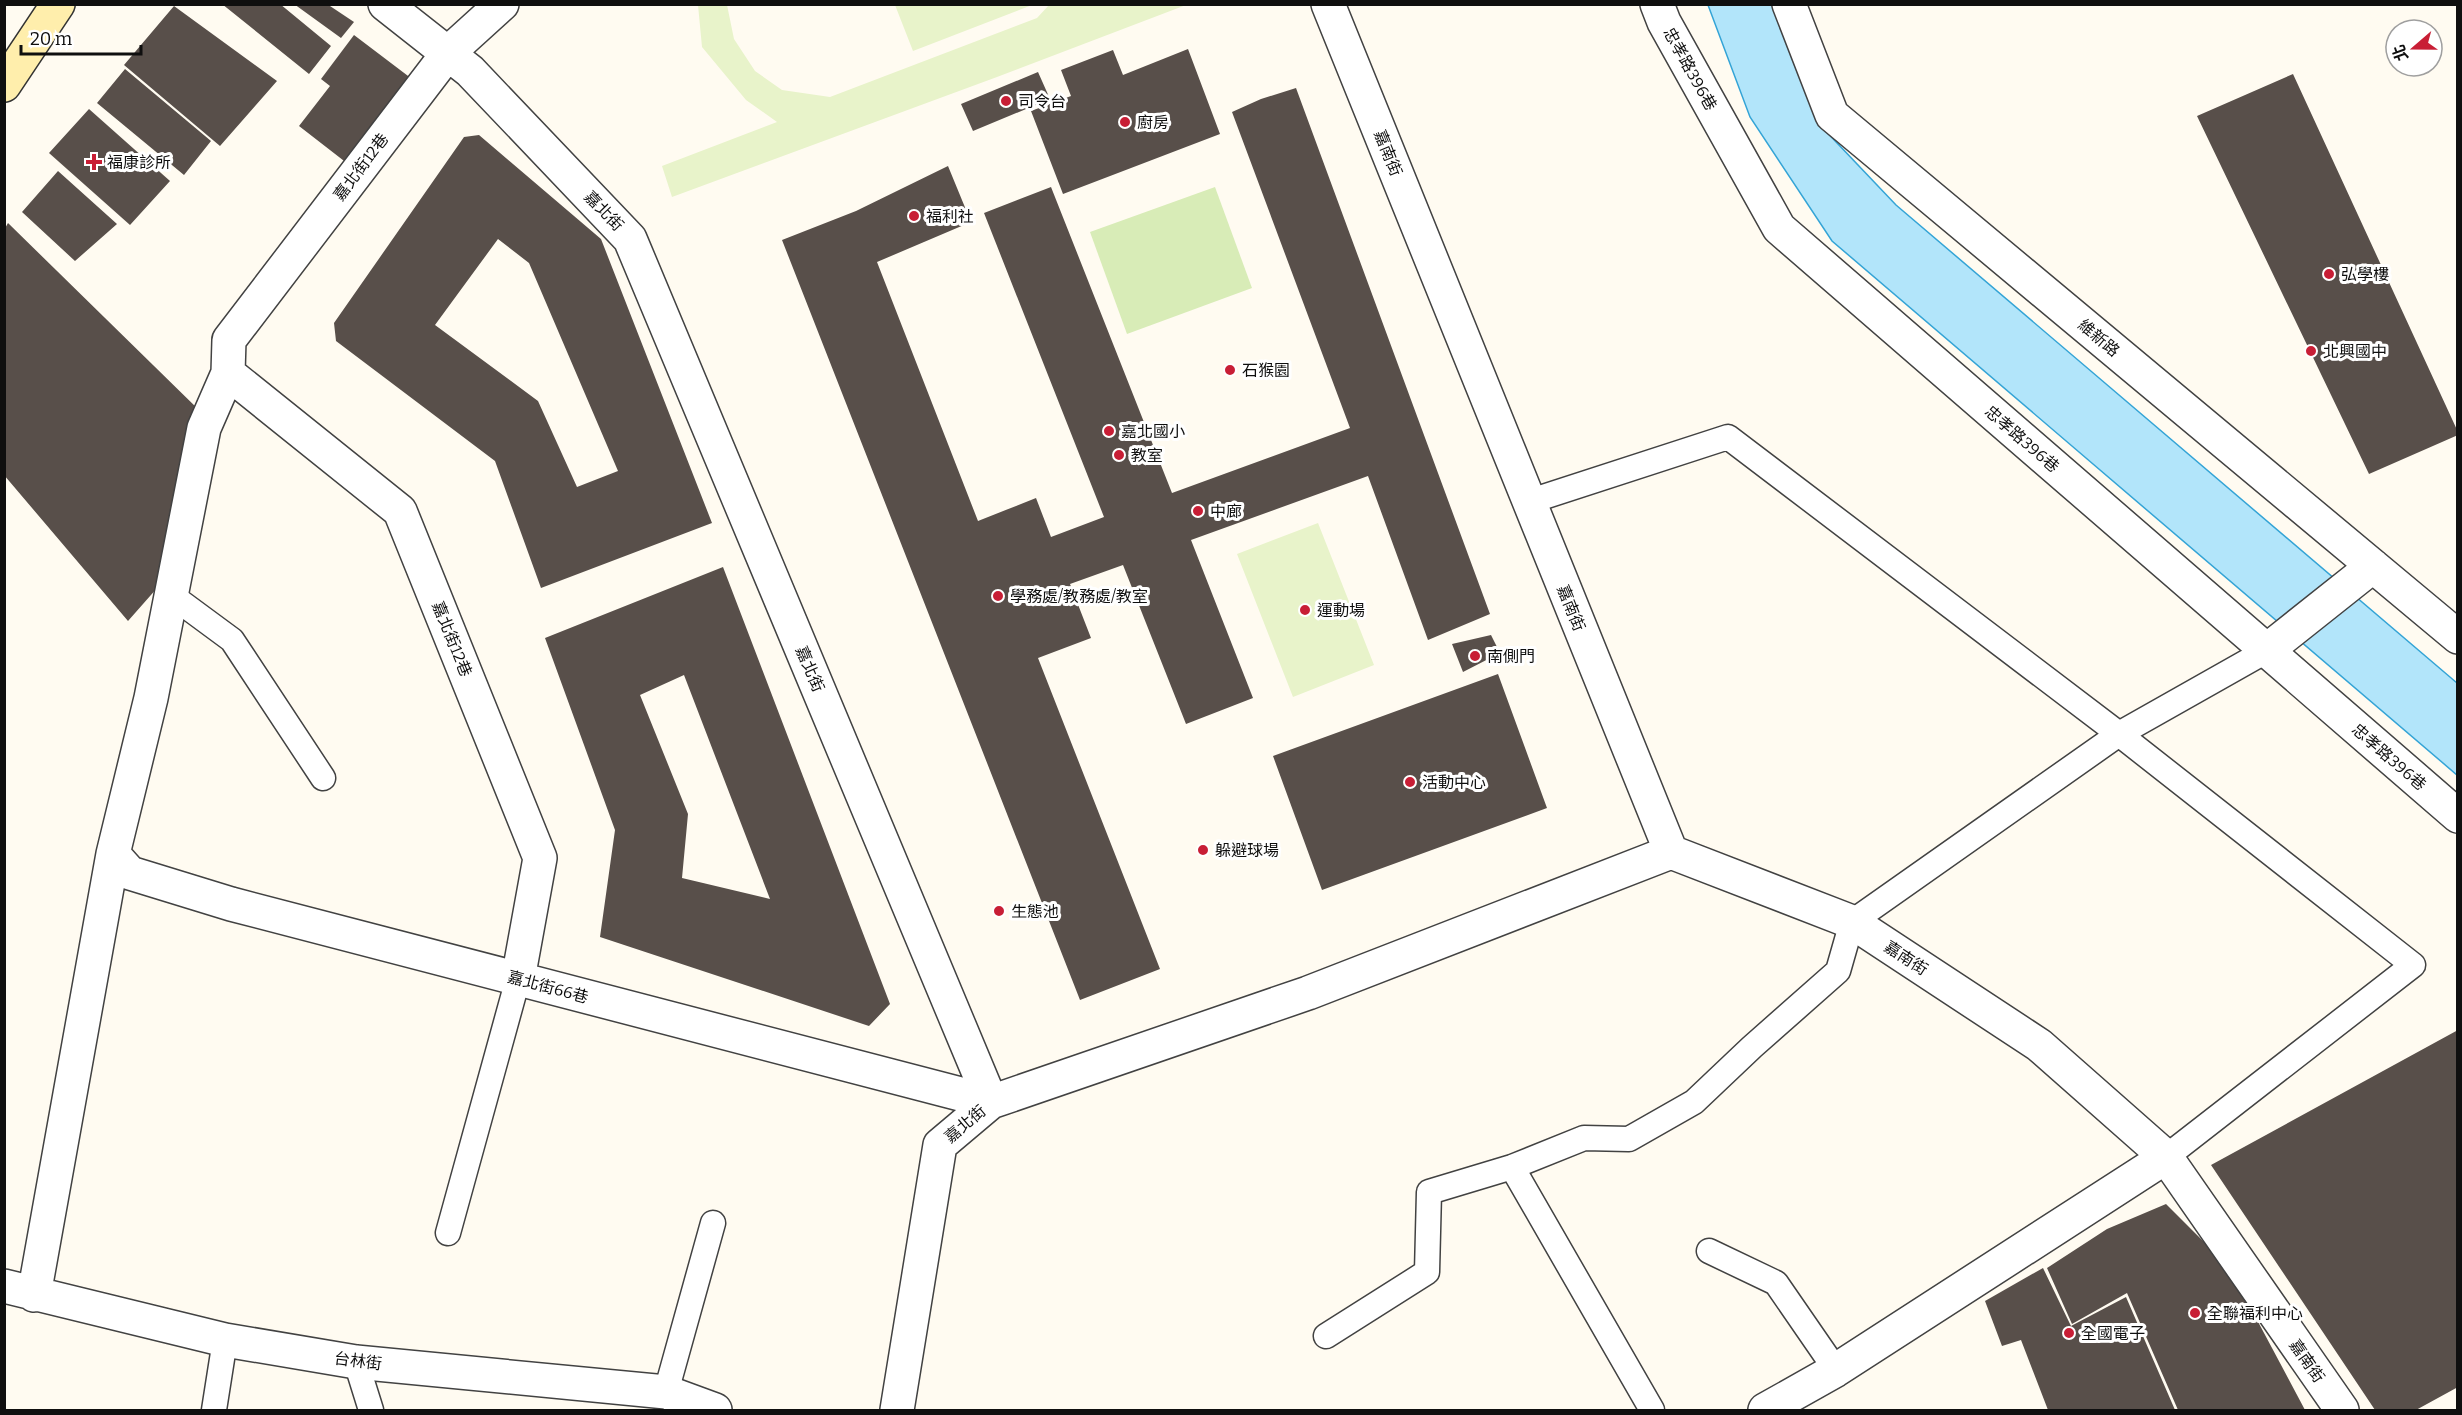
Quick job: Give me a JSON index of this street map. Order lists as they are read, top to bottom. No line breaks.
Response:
{"streets":{"street":["忠孝路396巷","嘉南街","嘉北街12巷","嘉北街","維新路","嘉北街66巷","台林街"]},"crossings":[["嘉北街12巷","嘉北街"],["嘉北街12巷","嘉北街66巷"],["嘉北街12巷","台林街"],["嘉北街","嘉北街66巷"]],"places":{"other":["司令台","廚房","福利社","弘學樓","北興國中","石猴園","嘉北國小","教室","中廊","學務處/教務處/教室","運動場","南側門","活動中心","躲避球場","生態池","全聯福利中心","全國電子"],"health":["福康診所"]},"scale_bar":"20 m","north":"left"}
